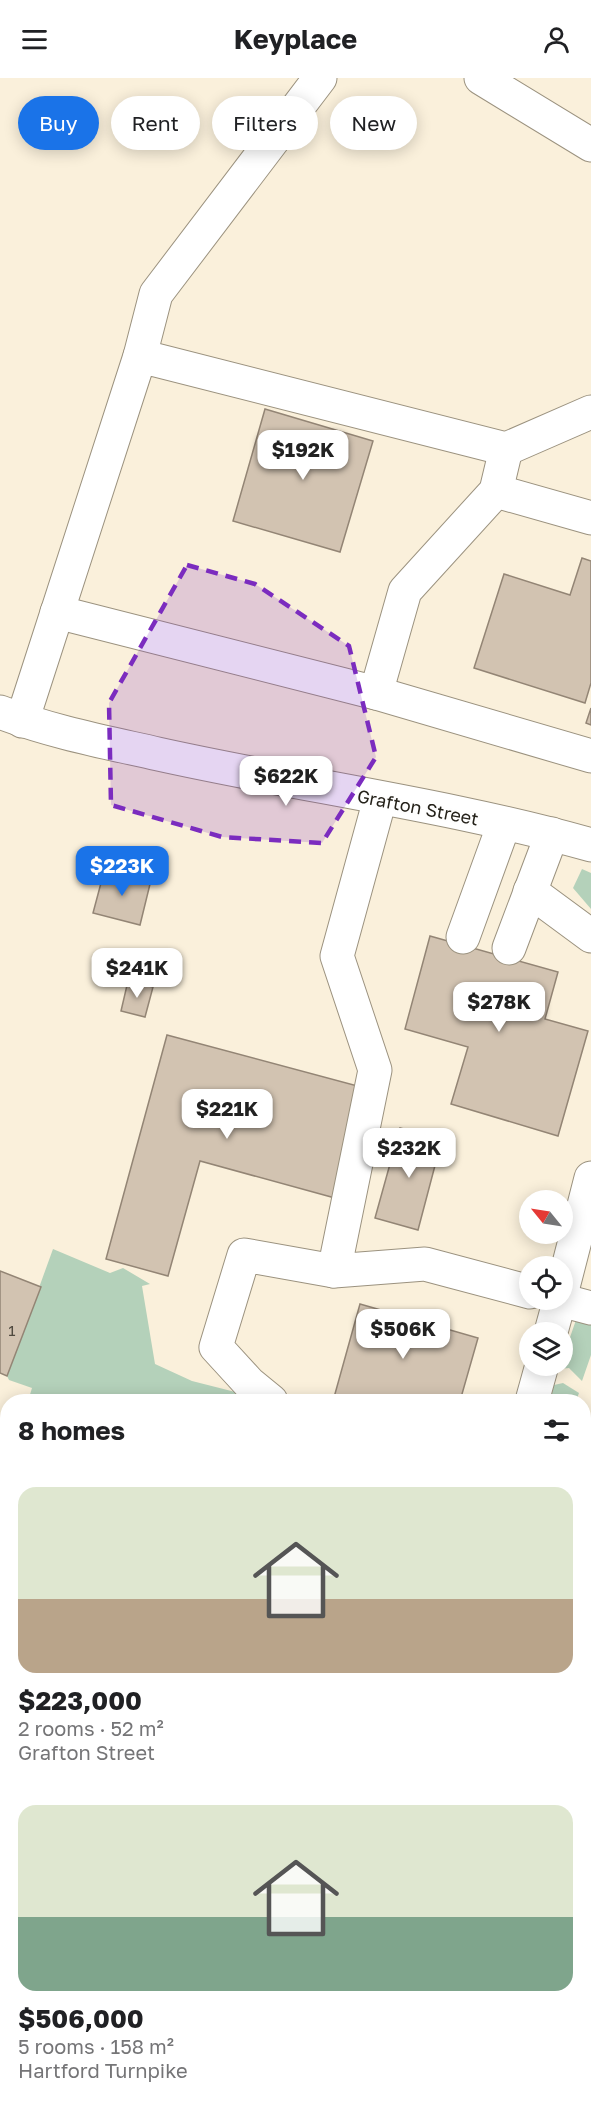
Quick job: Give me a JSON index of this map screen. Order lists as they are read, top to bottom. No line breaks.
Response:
{"streets":{"street":["Grafton Street"]},"house_numbers":["1"],"north":"top left","page":{"header":"Keyplace","chip":["Buy","Rent","Filters","New"],"price":["$192K","$622K","$223K","$241K","$278K","$221K","$232K","$506K"],"heading":"8 homes","list":[{"name":"$223,000","note":"2 rooms · 52 m² · Grafton Street"},{"name":"$506,000","note":"5 rooms · 158 m² · Hartford Turnpike"}]}}
